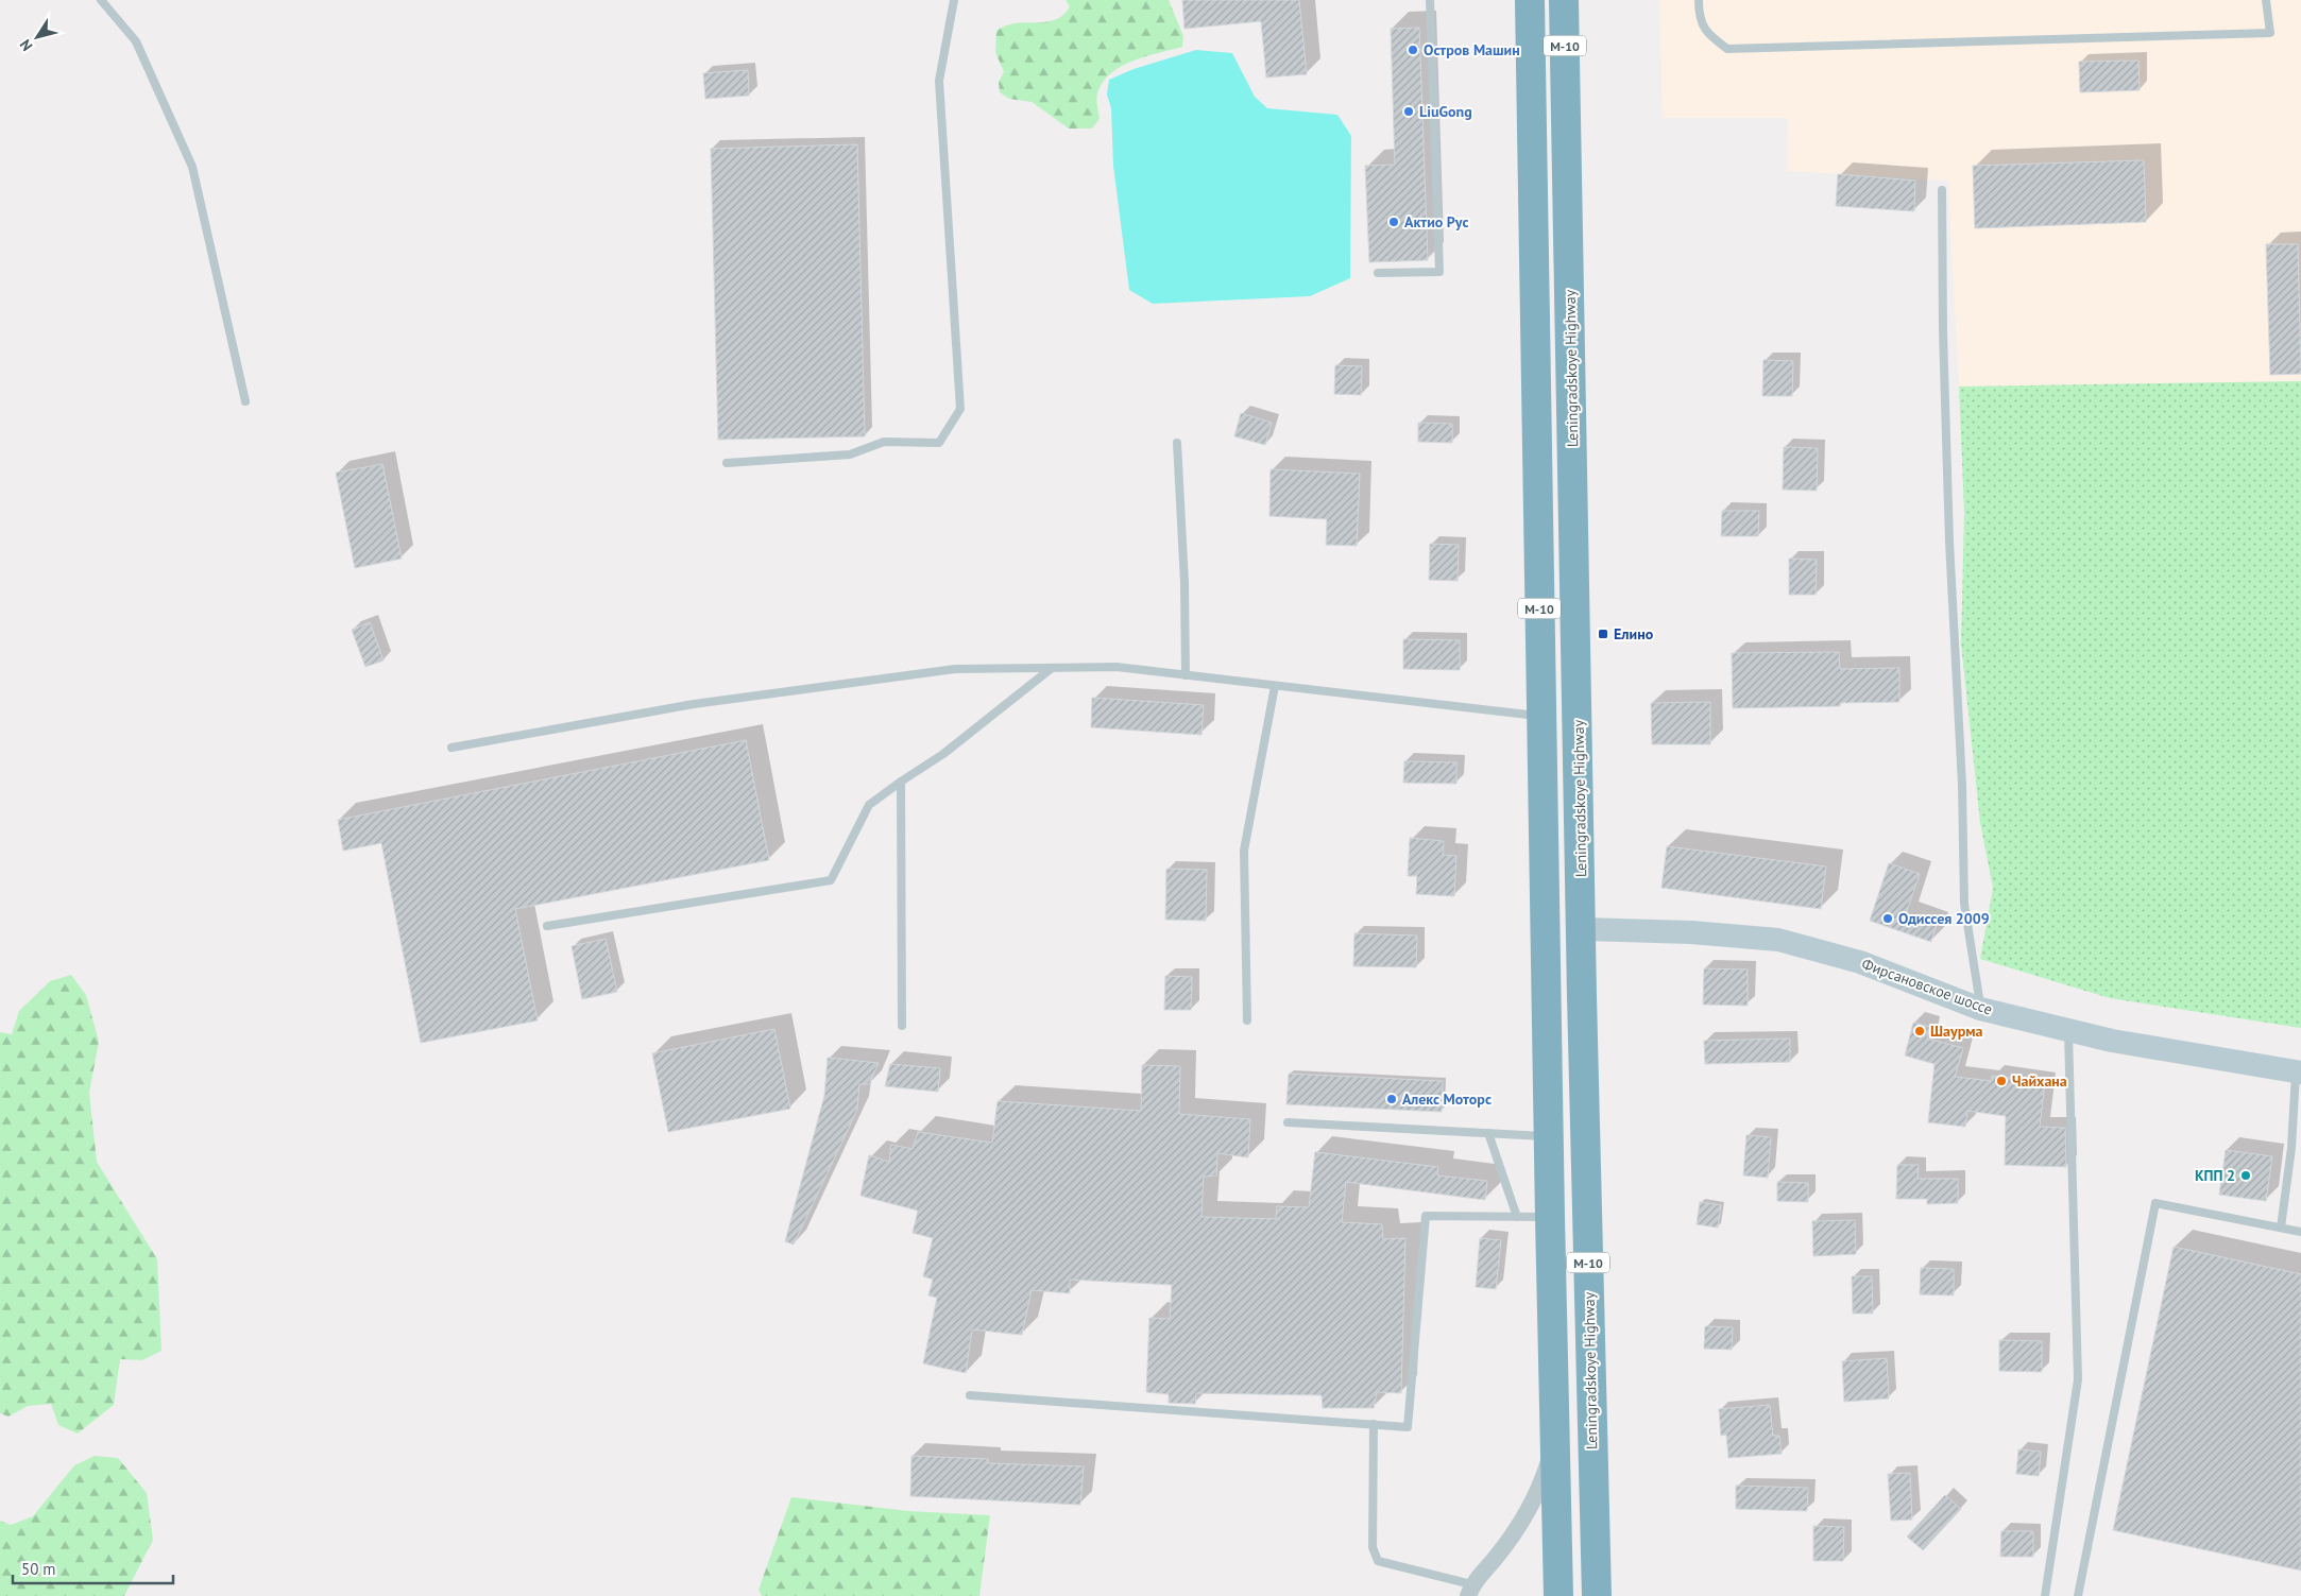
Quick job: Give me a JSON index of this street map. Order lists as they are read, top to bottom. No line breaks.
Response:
{"streets":{"highway":["М-10","Leningradskoye Highway"],"main road":["Фирсановское шоссе"]},"crossings":[["Leningradskoye Highway","Фирсановское шоссе"]],"places":{"other":["Остров Машин","LiuGong","Актио Рус","Одиссея 2009","Шаурма","Чайхана","Алекс Моторс","КПП 2"],"transit":["Елино"]},"scale_bar":"50 m","north":"bottom left"}
